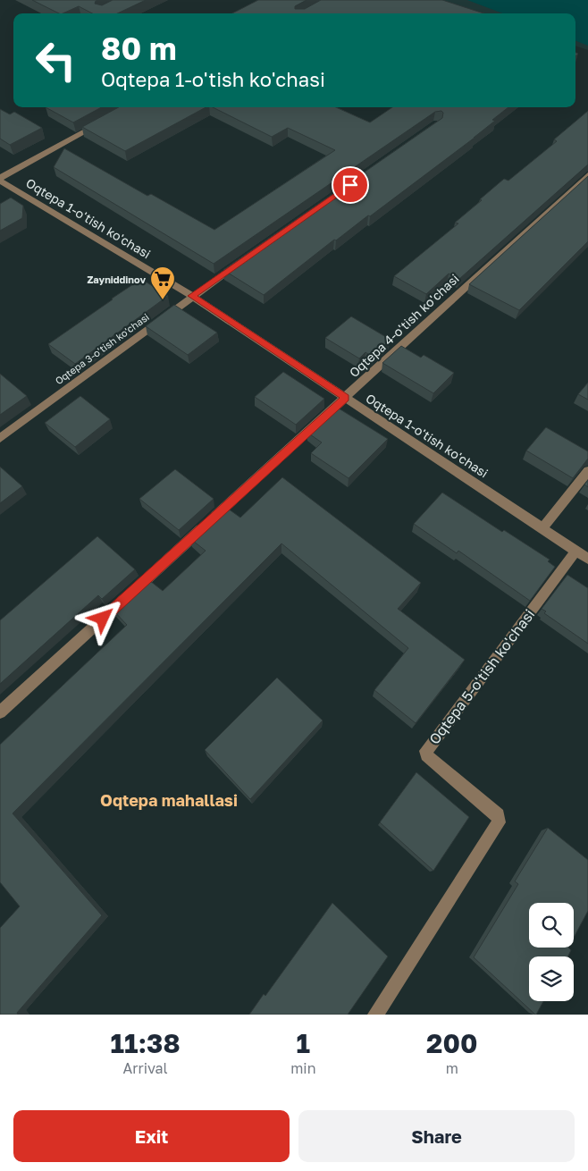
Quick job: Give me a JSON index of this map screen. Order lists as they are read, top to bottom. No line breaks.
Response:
{"streets":{"street":["Oqtepa 1-o'tish ko'chasi","Oqtepa 4-o'tish ko'chasi","Oqtepa 3-o'tish ko'chasi","Oqtepa 5-o'tish ko'chasi"]},"crossings":[["Oqtepa 1-o'tish ko'chasi","Oqtepa 4-o'tish ko'chasi"],["Oqtepa 1-o'tish ko'chasi","Oqtepa 3-o'tish ko'chasi"],["Oqtepa 1-o'tish ko'chasi","Oqtepa 5-o'tish ko'chasi"]],"districts":["Oqtepa mahallasi"],"places":{"supermarket":["Zayniddinov"]},"page":{"turn":["80 m","Oqtepa 1-o'tish ko'chasi"],"eta":["11:38","Arrival","1","min","200","m"],"buttons":["Exit","Share"]}}
